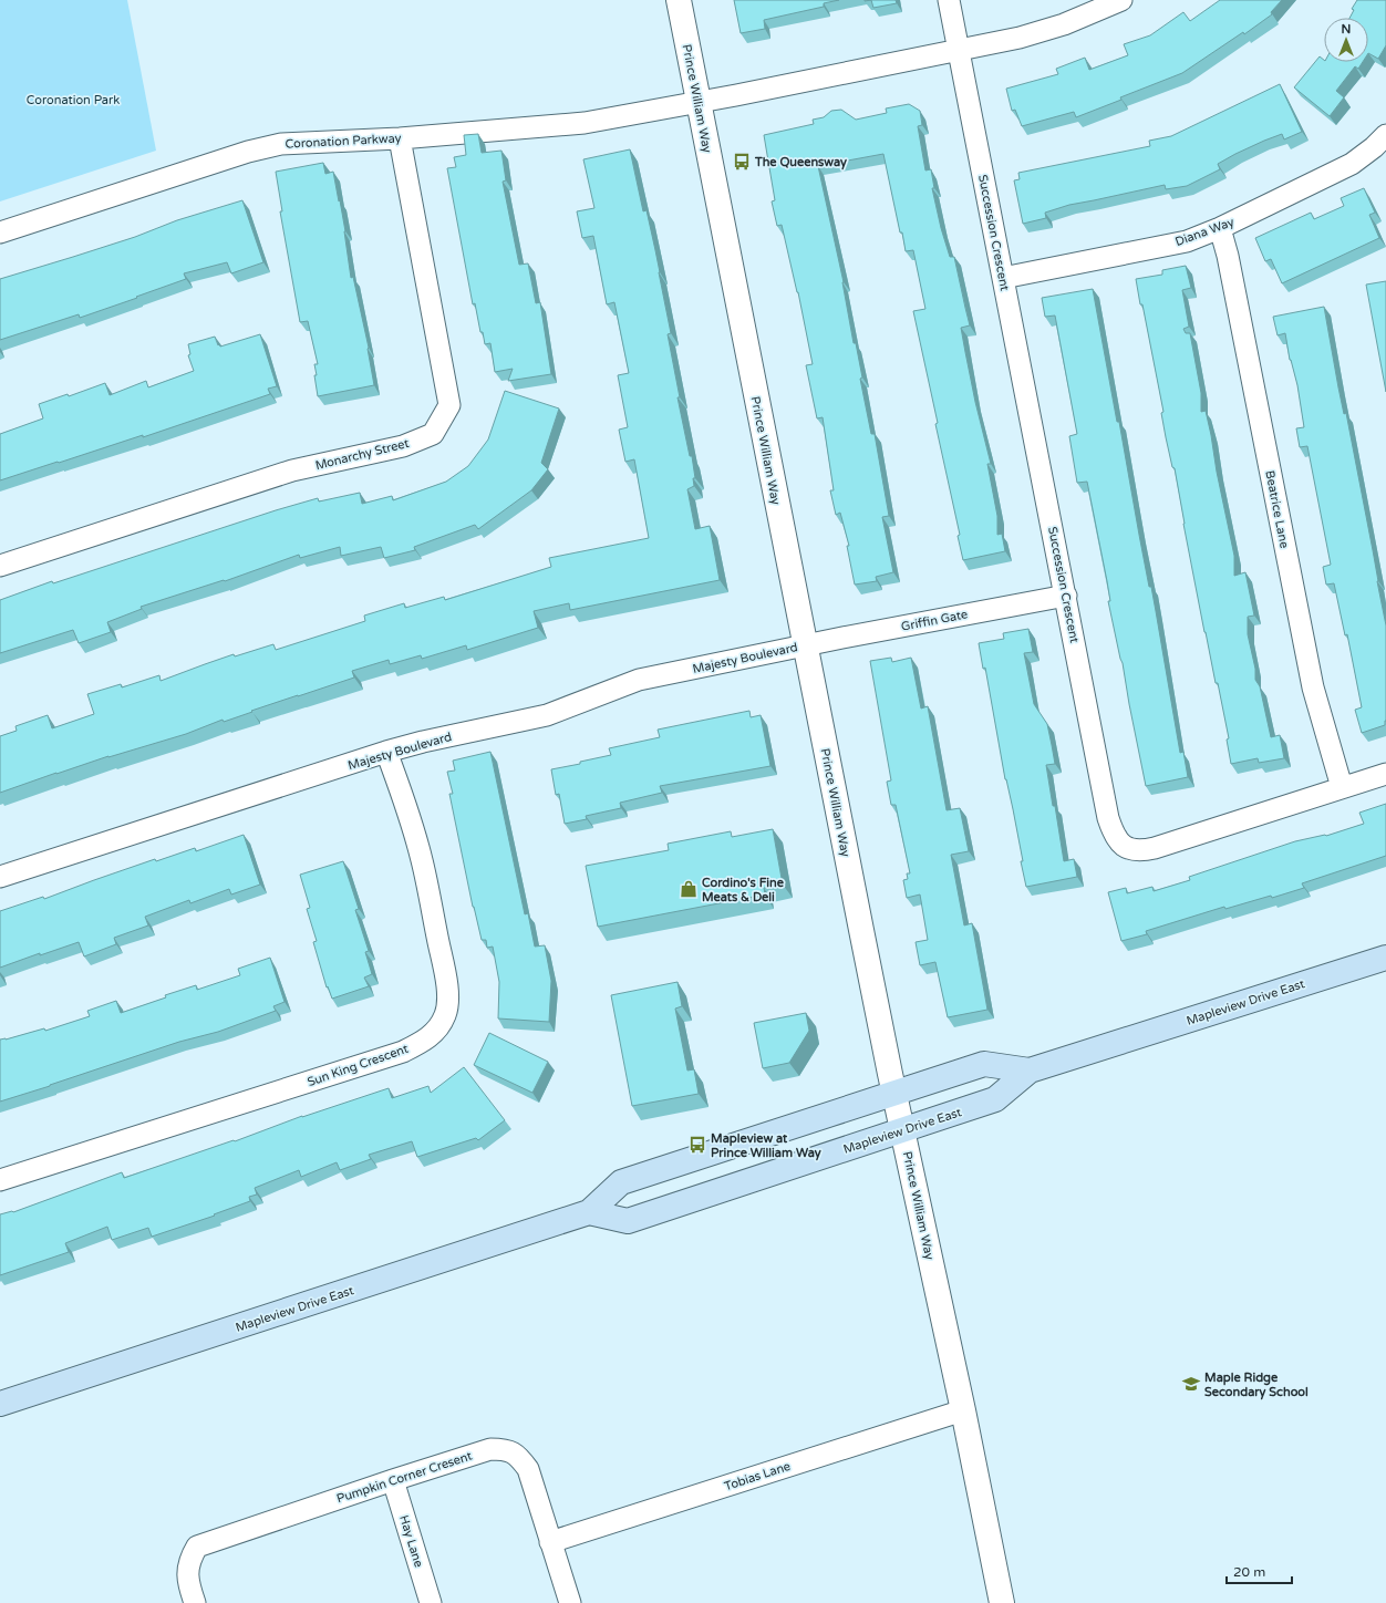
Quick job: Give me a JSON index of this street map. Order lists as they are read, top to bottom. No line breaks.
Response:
{"streets":{"main road":["Mapleview Drive East"],"street":["Prince William Way","Coronation Parkway","Diana Way","Succession Crescent","Monarchy Street","Beatrice Lane","Griffin Gate","Majesty Boulevard","Sun King Crescent","Tobias Lane","Pumpkin Corner Cresent","Hay Lane"]},"crossings":[["Prince William Way","Coronation Parkway"],["Prince William Way","Griffin Gate"],["Prince William Way","Majesty Boulevard"],["Prince William Way","Mapleview Drive East"],["Prince William Way","Tobias Lane"],["Coronation Parkway","Monarchy Street"],["Diana Way","Succession Crescent"],["Diana Way","Beatrice Lane"],["Succession Crescent","Beatrice Lane"],["Succession Crescent","Griffin Gate"],["Griffin Gate","Majesty Boulevard"],["Majesty Boulevard","Sun King Crescent"],["Tobias Lane","Pumpkin Corner Cresent"],["Pumpkin Corner Cresent","Hay Lane"]],"parks":["Coronation Park"],"places":{"bus stop":["The Queensway","Mapleview at Prince William Way"],"shop":["Cordino's Fine Meats & Deli"],"school or university":["Maple Ridge Secondary School"]},"scale_bar":"20 m","north":"top"}
